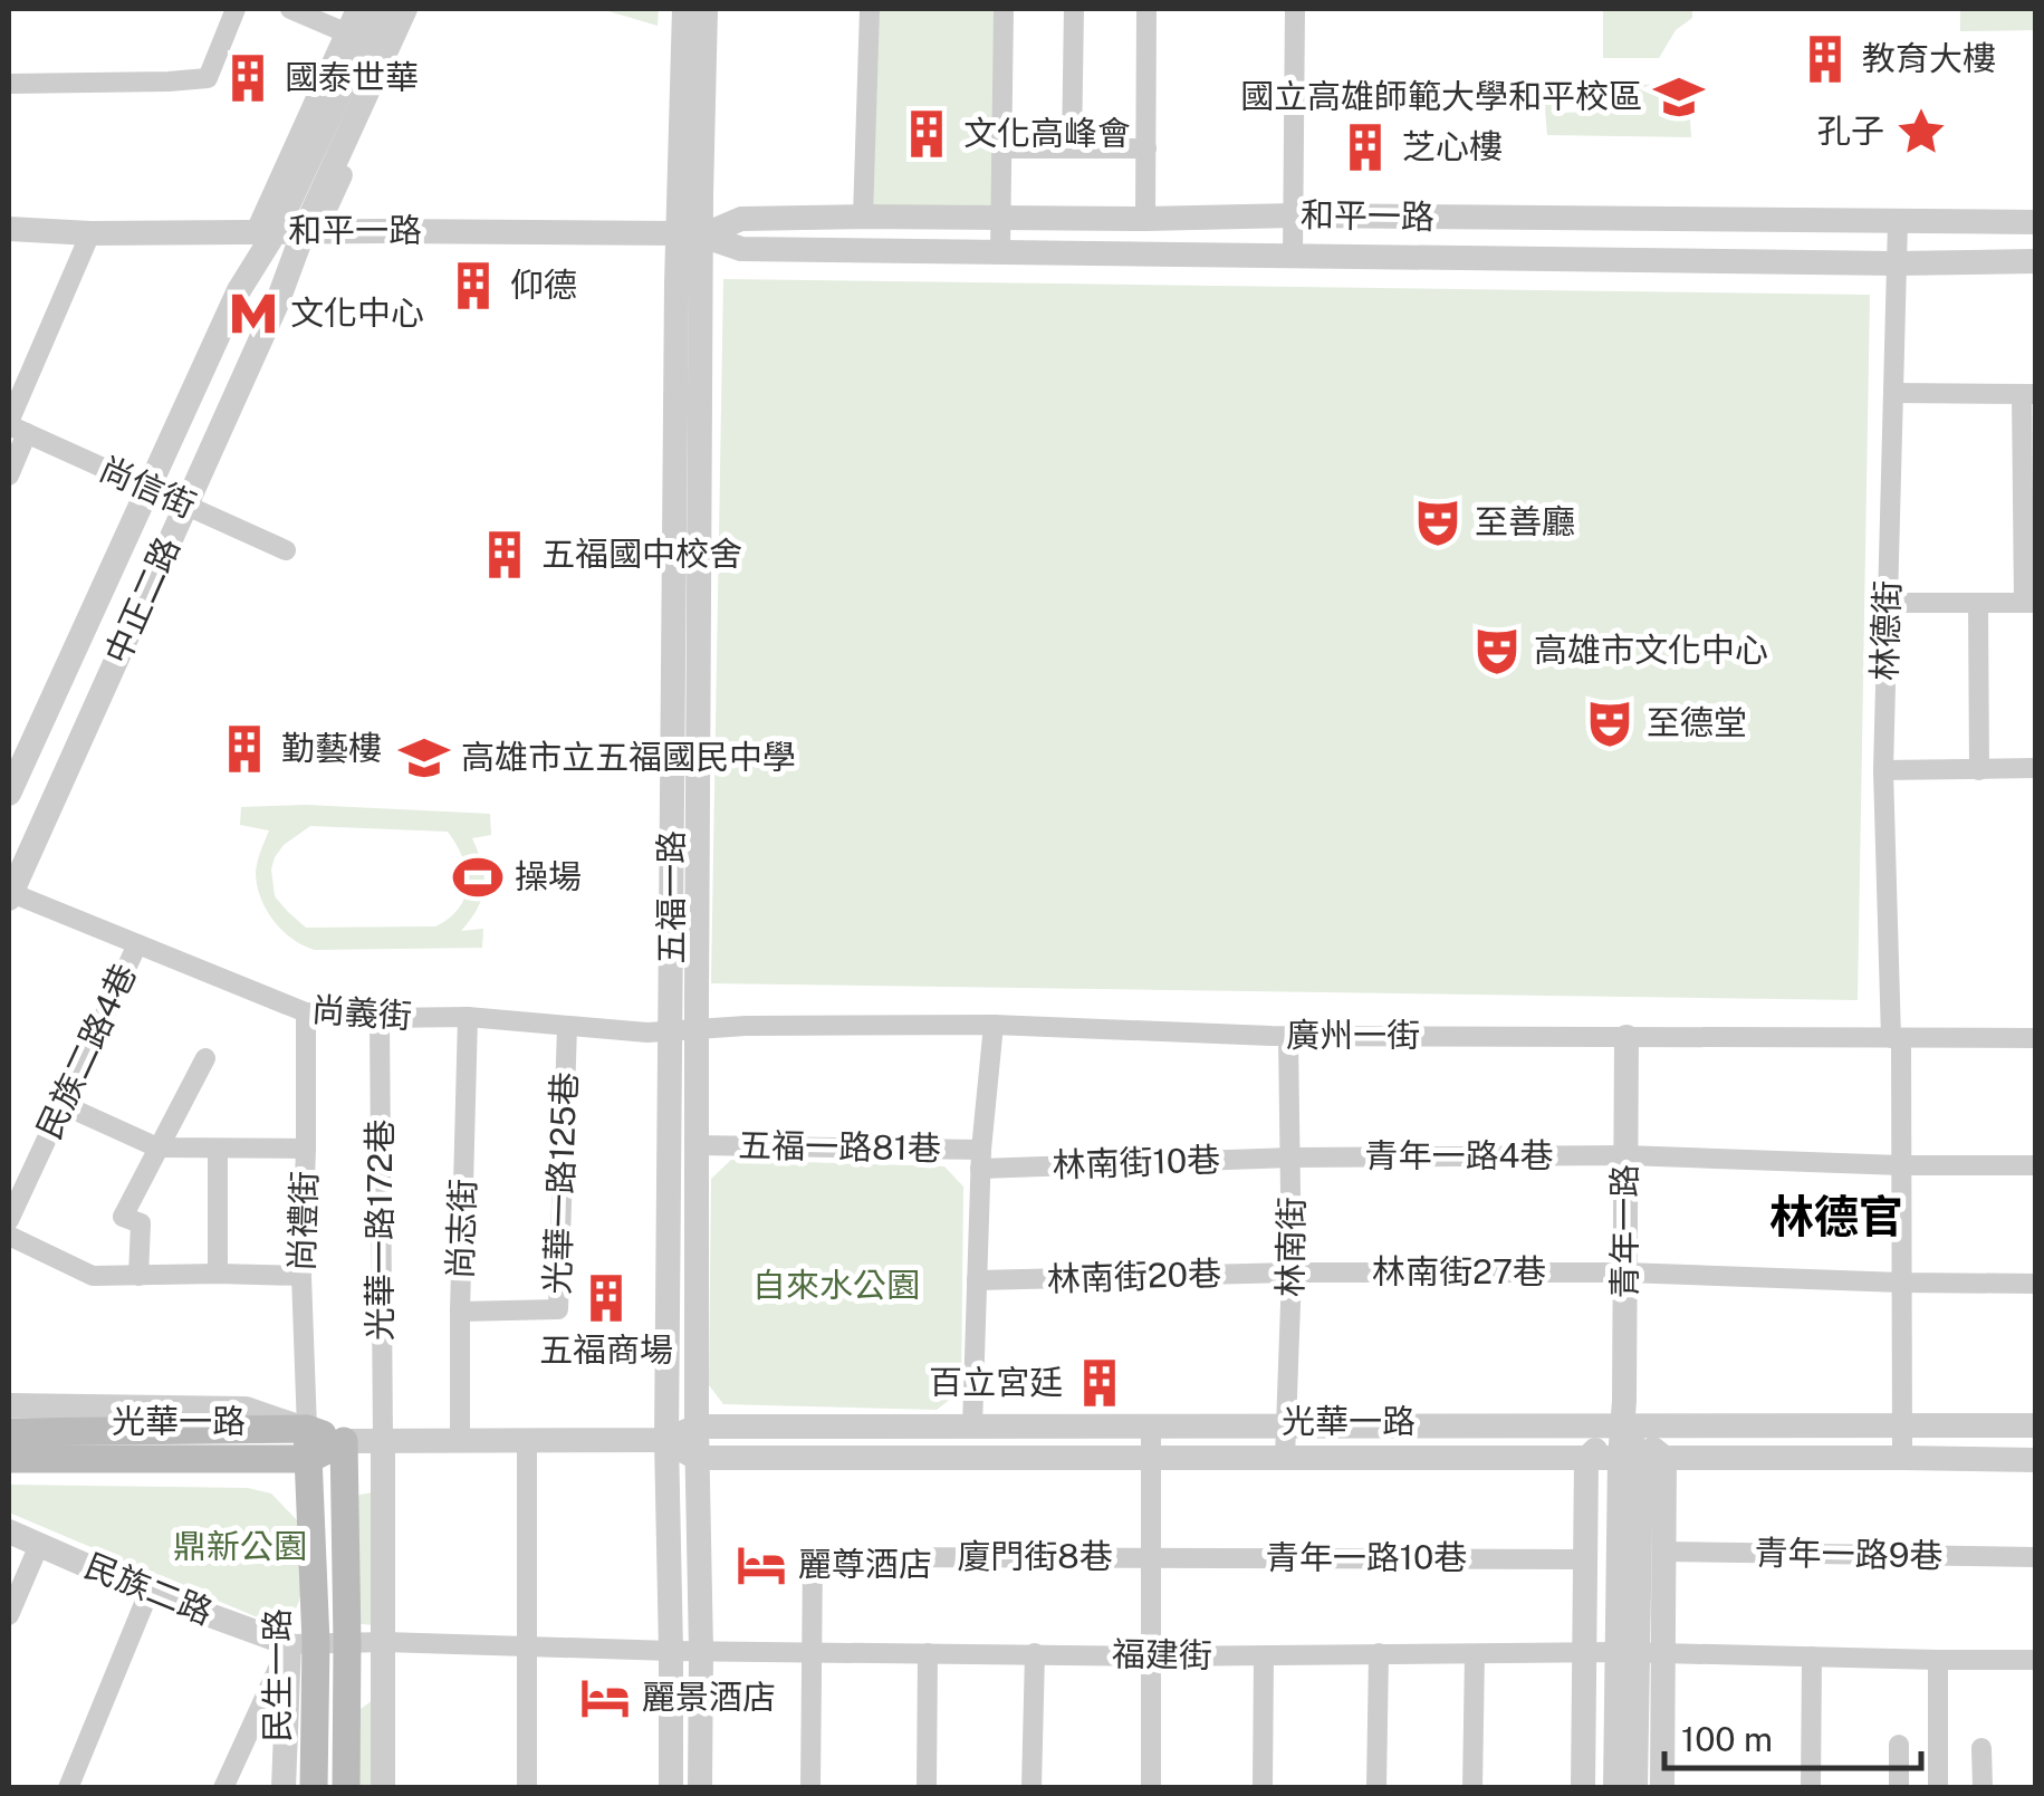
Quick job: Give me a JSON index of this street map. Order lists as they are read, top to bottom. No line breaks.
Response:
{"streets":{"main road":["光華一路","民生一路"],"street":["和平一路","尚信街","中正二路","林德街","五福一路","尚義街","廣州一街","民族二路4巷","五福一路81巷","青年一路4巷","林南街10巷","光華一路125巷","尚禮街","尚志街","光華一路172巷","青年一路","林南街","林南街27巷","林南街20巷","青年一路9巷","廈門街8巷","青年一路10巷","民族二路","福建街"]},"crossings":[["和平一路","中正二路"],["和平一路","林德街"],["和平一路","五福一路"],["尚信街","中正二路"],["中正二路","尚義街"],["林德街","廣州一街"],["林德街","青年一路4巷"],["林德街","林南街27巷"],["林德街","光華一路"],["五福一路","尚義街"],["五福一路","廣州一街"],["五福一路","五福一路81巷"],["五福一路","光華一路"],["五福一路","福建街"],["尚義街","廣州一街"],["尚義街","民族二路4巷"],["尚義街","光華一路125巷"],["尚義街","尚禮街"],["尚義街","尚志街"],["尚義街","光華一路172巷"],["廣州一街","青年一路"],["廣州一街","林南街"],["五福一路81巷","林南街10巷"],["青年一路4巷","林南街10巷"],["青年一路4巷","青年一路"],["青年一路4巷","林南街"],["林南街10巷","林南街"],["光華一路125巷","尚志街"],["尚禮街","光華一路"],["尚禮街","民生一路"],["尚志街","光華一路"],["光華一路172巷","光華一路"],["青年一路","林南街27巷"],["青年一路","光華一路"],["青年一路","青年一路9巷"],["青年一路","福建街"],["林南街","林南街27巷"],["林南街","林南街20巷"],["林南街","光華一路"],["林南街27巷","林南街20巷"],["光華一路","民生一路"],["廈門街8巷","青年一路10巷"],["廈門街8巷","福建街"],["民族二路","福建街"],["民族二路","民生一路"],["福建街","民生一路"]],"districts":["林德官"],"parks":["自來水公園","鼎新公園"],"places":{"building":["教育大樓","國泰世華","文化高峰會","芝心樓","仰德","五福國中校舍","勤藝樓","五福商場","百立宮廷"],"school or university":["國立高雄師範大學和平校區","高雄市立五福國民中學"],"place":["孔子"],"metro station":["文化中心"],"theatre":["至善廳","高雄市文化中心","至德堂"],"sports":["操場"],"hotel":["麗尊酒店","麗景酒店"]},"scale_bar":"100 m"}
